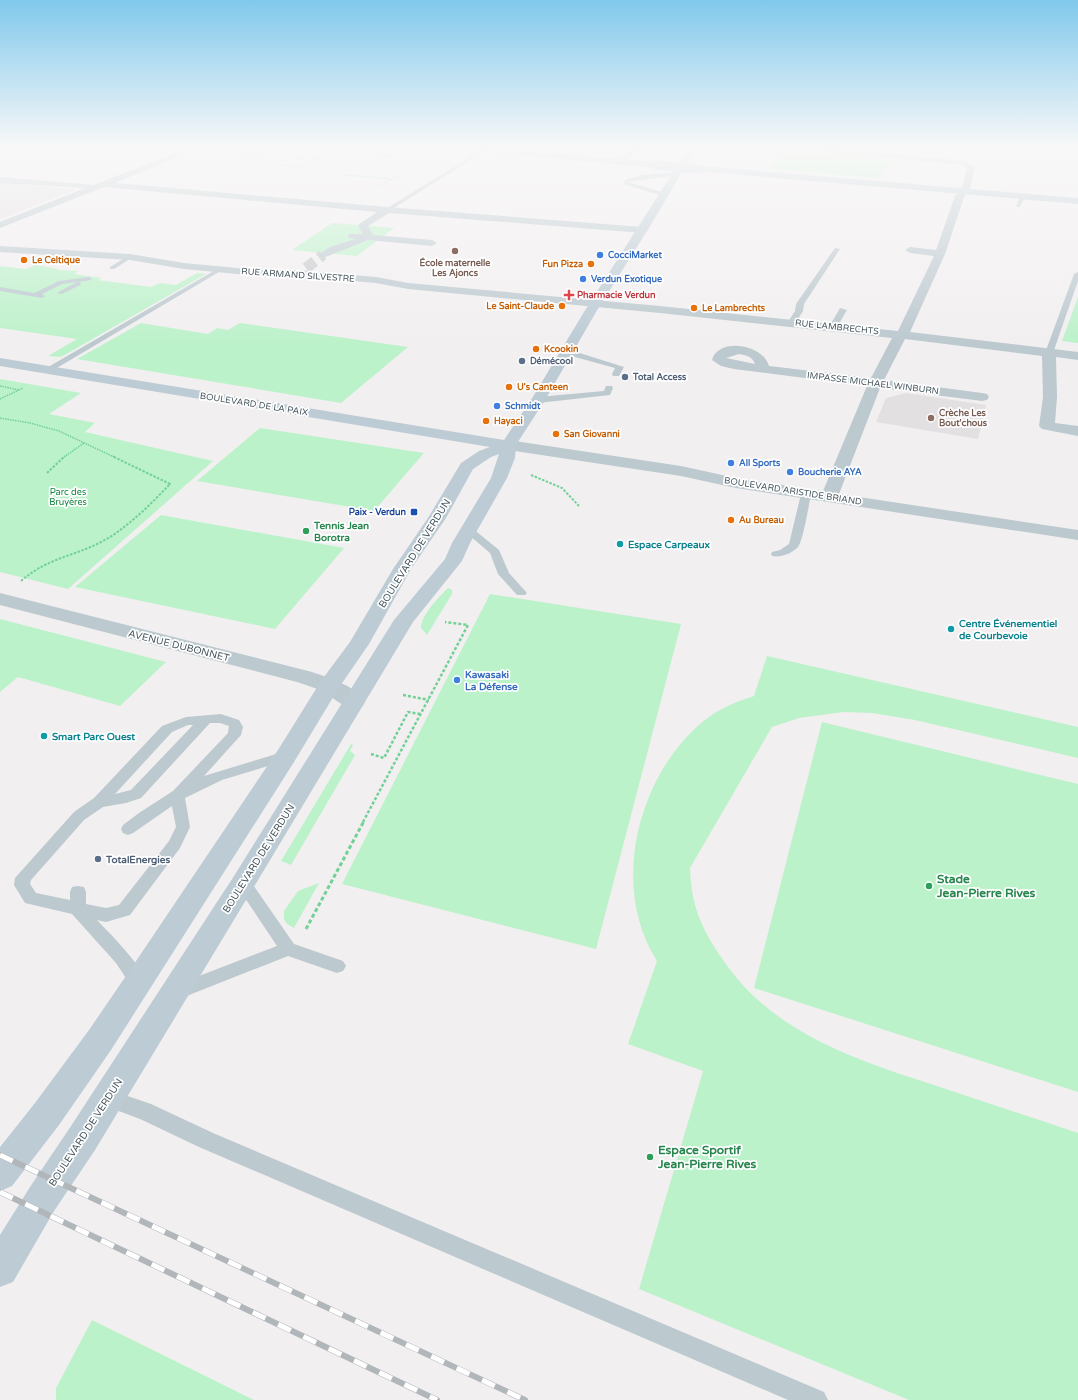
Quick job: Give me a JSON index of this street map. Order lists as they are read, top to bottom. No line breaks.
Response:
{"streets":{"main road":["BOULEVARD DE LA PAIX","BOULEVARD DE VERDUN"],"street":["RUE ARMAND SILVESTRE","RUE LAMBRECHTS","IMPASSE MICHAEL WINBURN","BOULEVARD ARISTIDE BRIAND","AVENUE DUBONNET"]},"crossings":[["RUE ARMAND SILVESTRE","RUE LAMBRECHTS"],["RUE ARMAND SILVESTRE","BOULEVARD DE VERDUN"],["RUE LAMBRECHTS","BOULEVARD DE VERDUN"],["BOULEVARD DE LA PAIX","BOULEVARD ARISTIDE BRIAND"],["BOULEVARD DE LA PAIX","BOULEVARD DE VERDUN"],["BOULEVARD ARISTIDE BRIAND","BOULEVARD DE VERDUN"],["BOULEVARD DE VERDUN","AVENUE DUBONNET"]],"parks":["Parc des Bruyères"],"places":{"other":["École maternelle Les Ajoncs","CocciMarket","Le Celtique","Fun Pizza","Verdun Exotique","Le Saint-Claude","Le Lambrechts","Kcookin","Démécool","Total Access","U's Canteen","Schmidt","Crèche Les Bout'chous","Hayaci","San Giovanni","All Sports","Boucherie AYA","Au Bureau","Tennis Jean Borotra","Espace Carpeaux","Centre Événementiel de Courbevoie","Kawasaki La Défense","Smart Parc Ouest","TotalEnergies","Stade Jean-Pierre Rives","Espace Sportif Jean-Pierre Rives"],"health":["Pharmacie Verdun"],"transit":["Paix - Verdun"]}}
